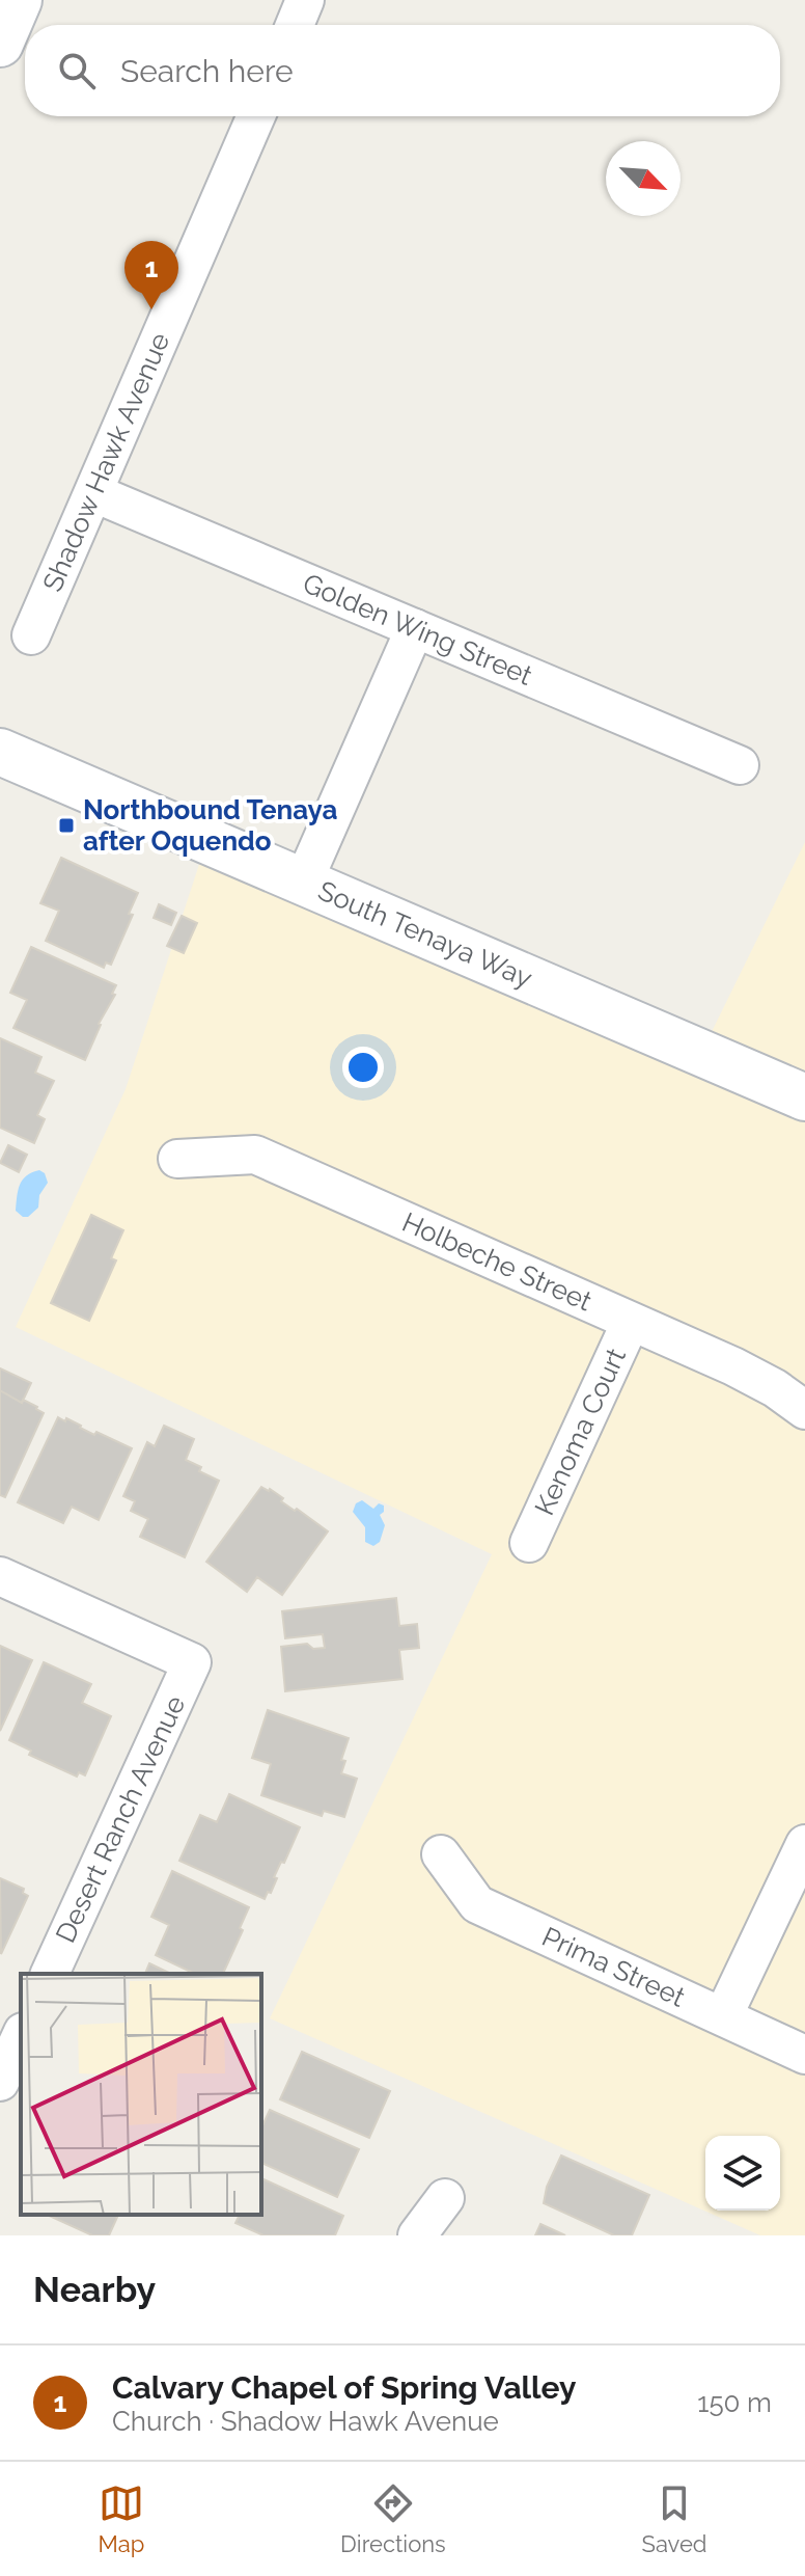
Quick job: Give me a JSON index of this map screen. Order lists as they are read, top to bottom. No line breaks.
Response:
{"streets":{"street":["Shadow Hawk Avenue","Golden Wing Street","South Tenaya Way","Holbeche Street","Kenoma Court","Desert Ranch Avenue","Prima Street"]},"crossings":[["Shadow Hawk Avenue","Golden Wing Street"],["Holbeche Street","Kenoma Court"]],"places":{"transit":["Northbound Tenaya after Oquendo"]},"north":"bottom right","page":{"search":"Search here","pins":"1","heading":"Nearby","list":[{"mark":"1","name":"Calvary Chapel of Spring Valley","note":"Church · Shadow Hawk Avenue","value":"150 m"}],"nav":["Map","Directions","Saved"]}}
